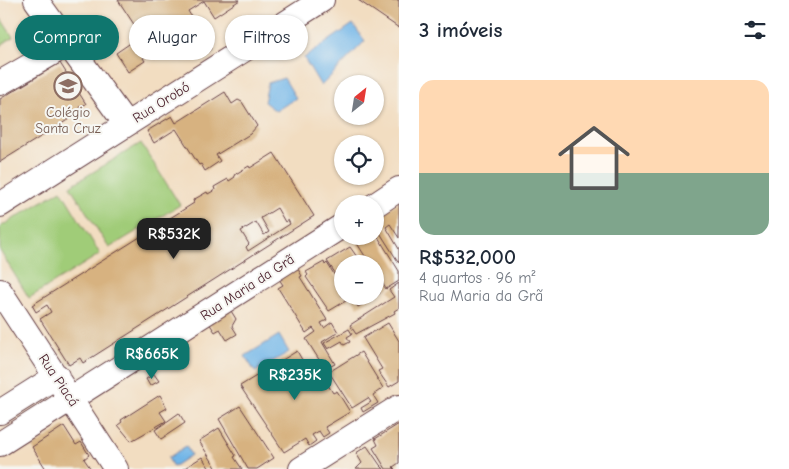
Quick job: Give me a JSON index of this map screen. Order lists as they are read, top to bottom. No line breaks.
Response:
{"streets":{"street":["Rua Orobó","Rua Maria da Grã","Rua Piacá"]},"crossings":[["Rua Maria da Grã","Rua Piacá"]],"places":{"school or university":["Colégio Santa Cruz"]},"north":"top right","page":{"heading":"3 imóveis","chip":["Comprar","Alugar","Filtros"],"list":[{"name":"R$532,000","note":"4 quartos · 96 m² · Rua Maria da Grã"}],"map_buttons":["+","−"],"price":["R$532K","R$665K","R$235K"]}}
